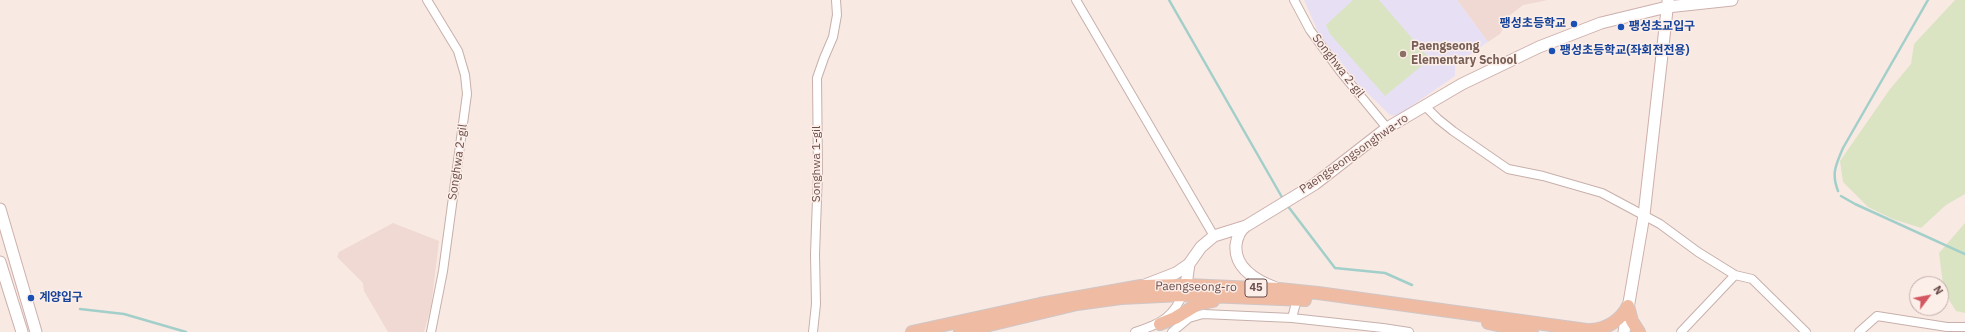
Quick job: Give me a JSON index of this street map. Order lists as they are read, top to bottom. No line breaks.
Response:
{"streets":{"main road":["Paengseong-ro","45"],"street":["Songhwa 2-gil","Paengseongsonghwa-ro","Songhwa 1-gil"]},"crossings":[["Songhwa 2-gil","Paengseongsonghwa-ro"],["Paengseongsonghwa-ro","Paengseong-ro"]],"places":["팽성초등학교","팽성초교입구","팽성초등학교(좌회전전용)","Paengseong Elementary School","계양입구"],"north":"top right"}
